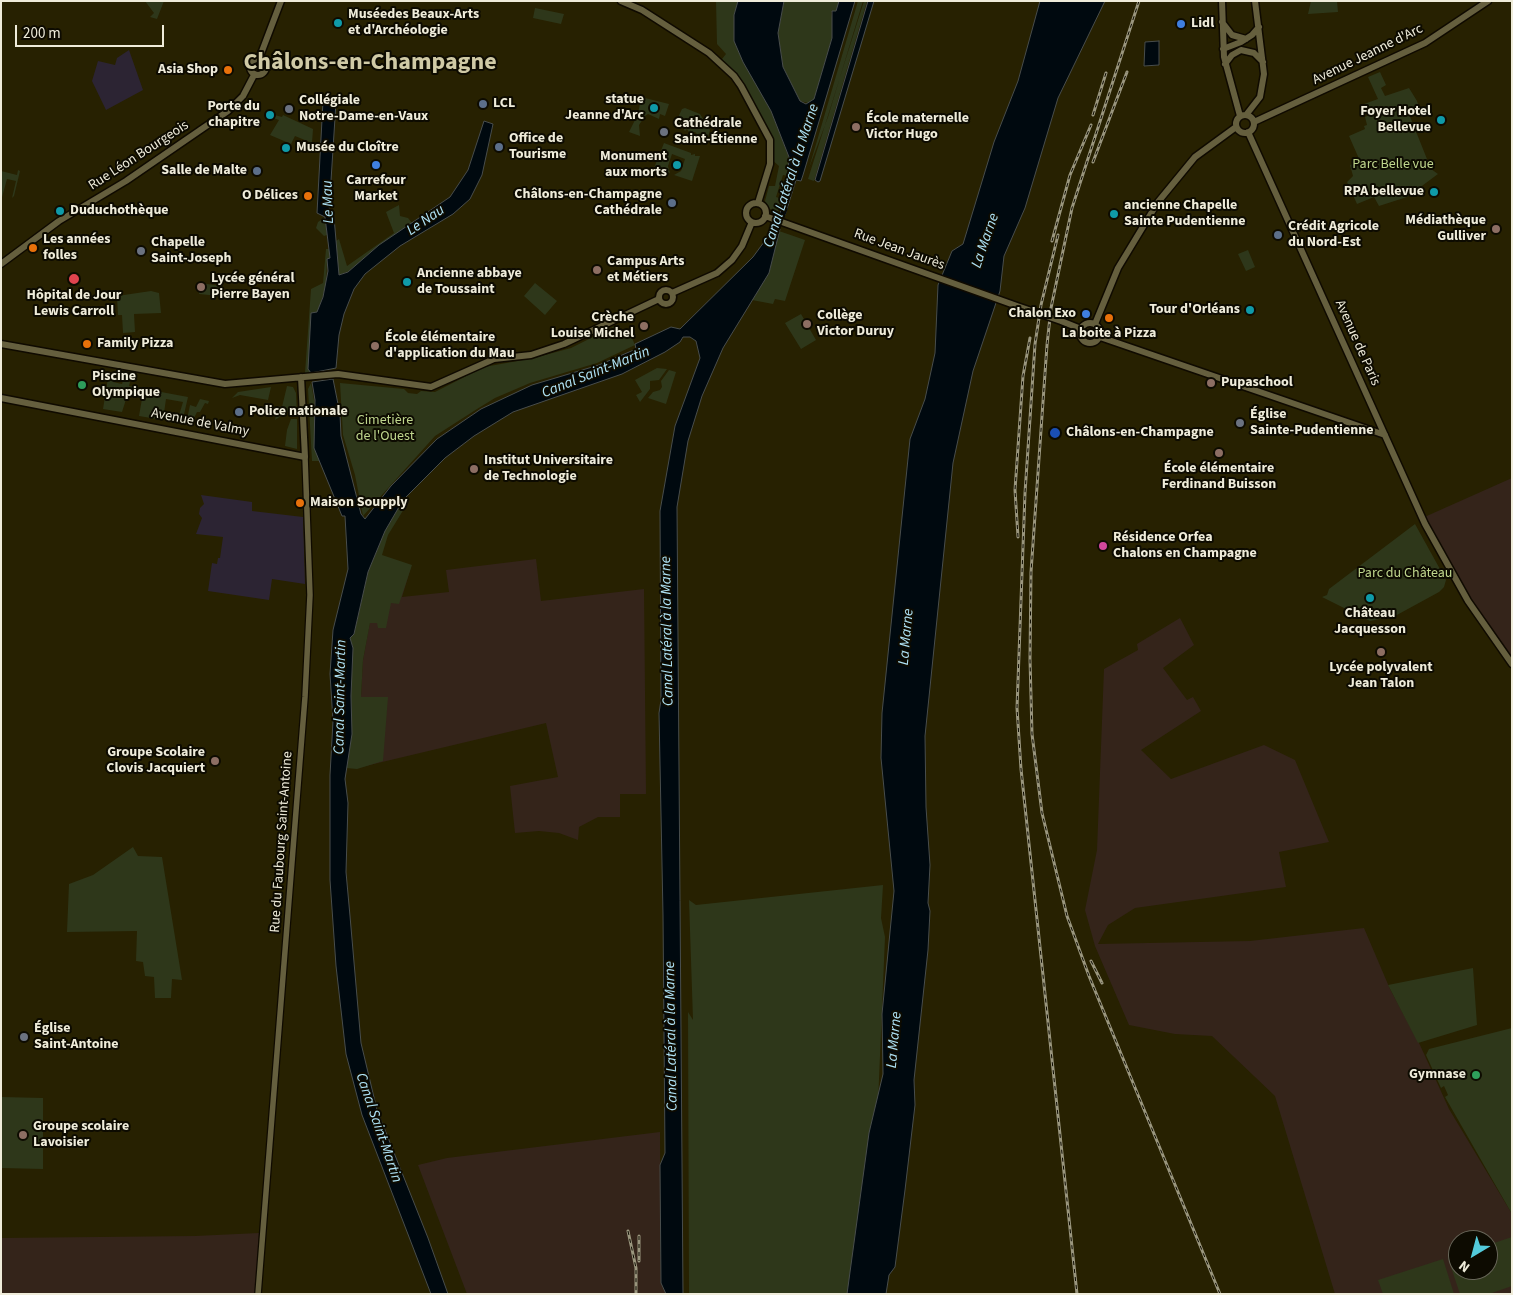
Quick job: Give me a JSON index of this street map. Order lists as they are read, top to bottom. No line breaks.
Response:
{"streets":{"main road":["Avenue Jeanne d'Arc","Rue Léon Bourgeois","Rue Jean Jaurès","Avenue de Paris","Avenue de Valmy"],"street":["Rue du Faubourg Saint-Antoine"]},"crossings":[["Avenue Jeanne d'Arc","Avenue de Paris"],["Avenue de Valmy","Rue du Faubourg Saint-Antoine"]],"districts":["Châlons-en-Champagne"],"water":["Canal Latéral à la Marne","Le Mau","Le Nau","La Marne","Canal Saint-Martin"],"parks":["Parc Belle vue","Cimetière de l'Ouest","Parc du Château"],"places":["Muséedes Beaux-Arts et d'Archéologie","Lidl","Asia Shop","LCL","statue Jeanne d'Arc","Collégiale Notre-Dame-en-Vaux","Porte du chapitre","Foyer Hotel Bellevue","École maternelle Victor Hugo","Cathédrale Saint-Étienne","Office de Tourisme","Musée du Cloître","Carrefour Market","Monument aux morts","Salle de Malte","RPA bellevue","O Délices","Châlons-en-Champagne Cathédrale","Duduchothèque","ancienne Chapelle Sainte Pudentienne","Médiathèque Gulliver","Crédit Agricole du Nord-Est","Les années folles","Chapelle Saint-Joseph","Campus Arts et Métiers","Hôpital de Jour Lewis Carroll","Ancienne abbaye de Toussaint","Lycée général Pierre Bayen","Tour d'Orléans","Chalon Exo","La boite à Pizza","Collège Victor Duruy","Crèche Louise Michel","Family Pizza","École élémentaire d'application du Mau","Pupaschool","Piscine Olympique","Police nationale","Église Sainte-Pudentienne","Châlons-en-Champagne","École élémentaire Ferdinand Buisson","Institut Universitaire de Technologie","Maison Soupply","Résidence Orfea Chalons en Champagne","Château Jacquesson","Lycée polyvalent Jean Talon","Groupe Scolaire Clovis Jacquiert","Église Saint-Antoine","Gymnase","Groupe scolaire Lavoisier"],"scale_bar":"200 m","north":"bottom left"}
